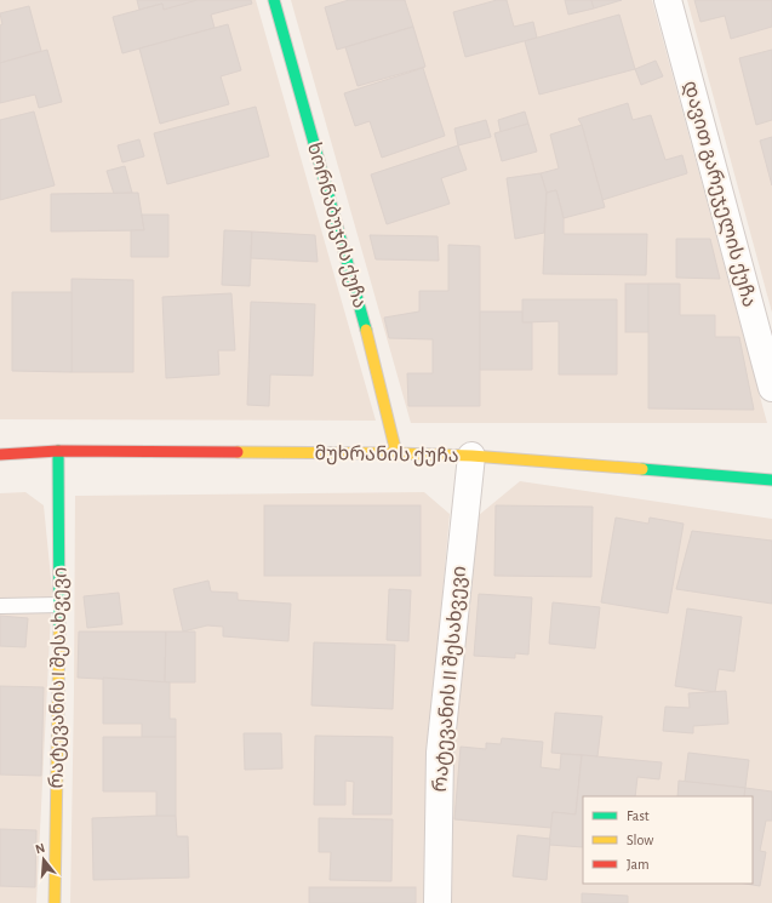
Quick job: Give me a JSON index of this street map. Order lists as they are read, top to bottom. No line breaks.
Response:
{"streets":{"street":["დავით გარეჯელის ქუჩა","ხორნაბუჯის ქუჩა","მუხრანის ქუჩა","რატევანის I შესახვევი","რატევანის II შესახვევი"]},"crossings":[["ხორნაბუჯის ქუჩა","მუხრანის ქუჩა"],["მუხრანის ქუჩა","რატევანის I შესახვევი"],["მუხრანის ქუჩა","რატევანის II შესახვევი"]],"legend":["Fast","Slow","Jam"],"north":"top"}
